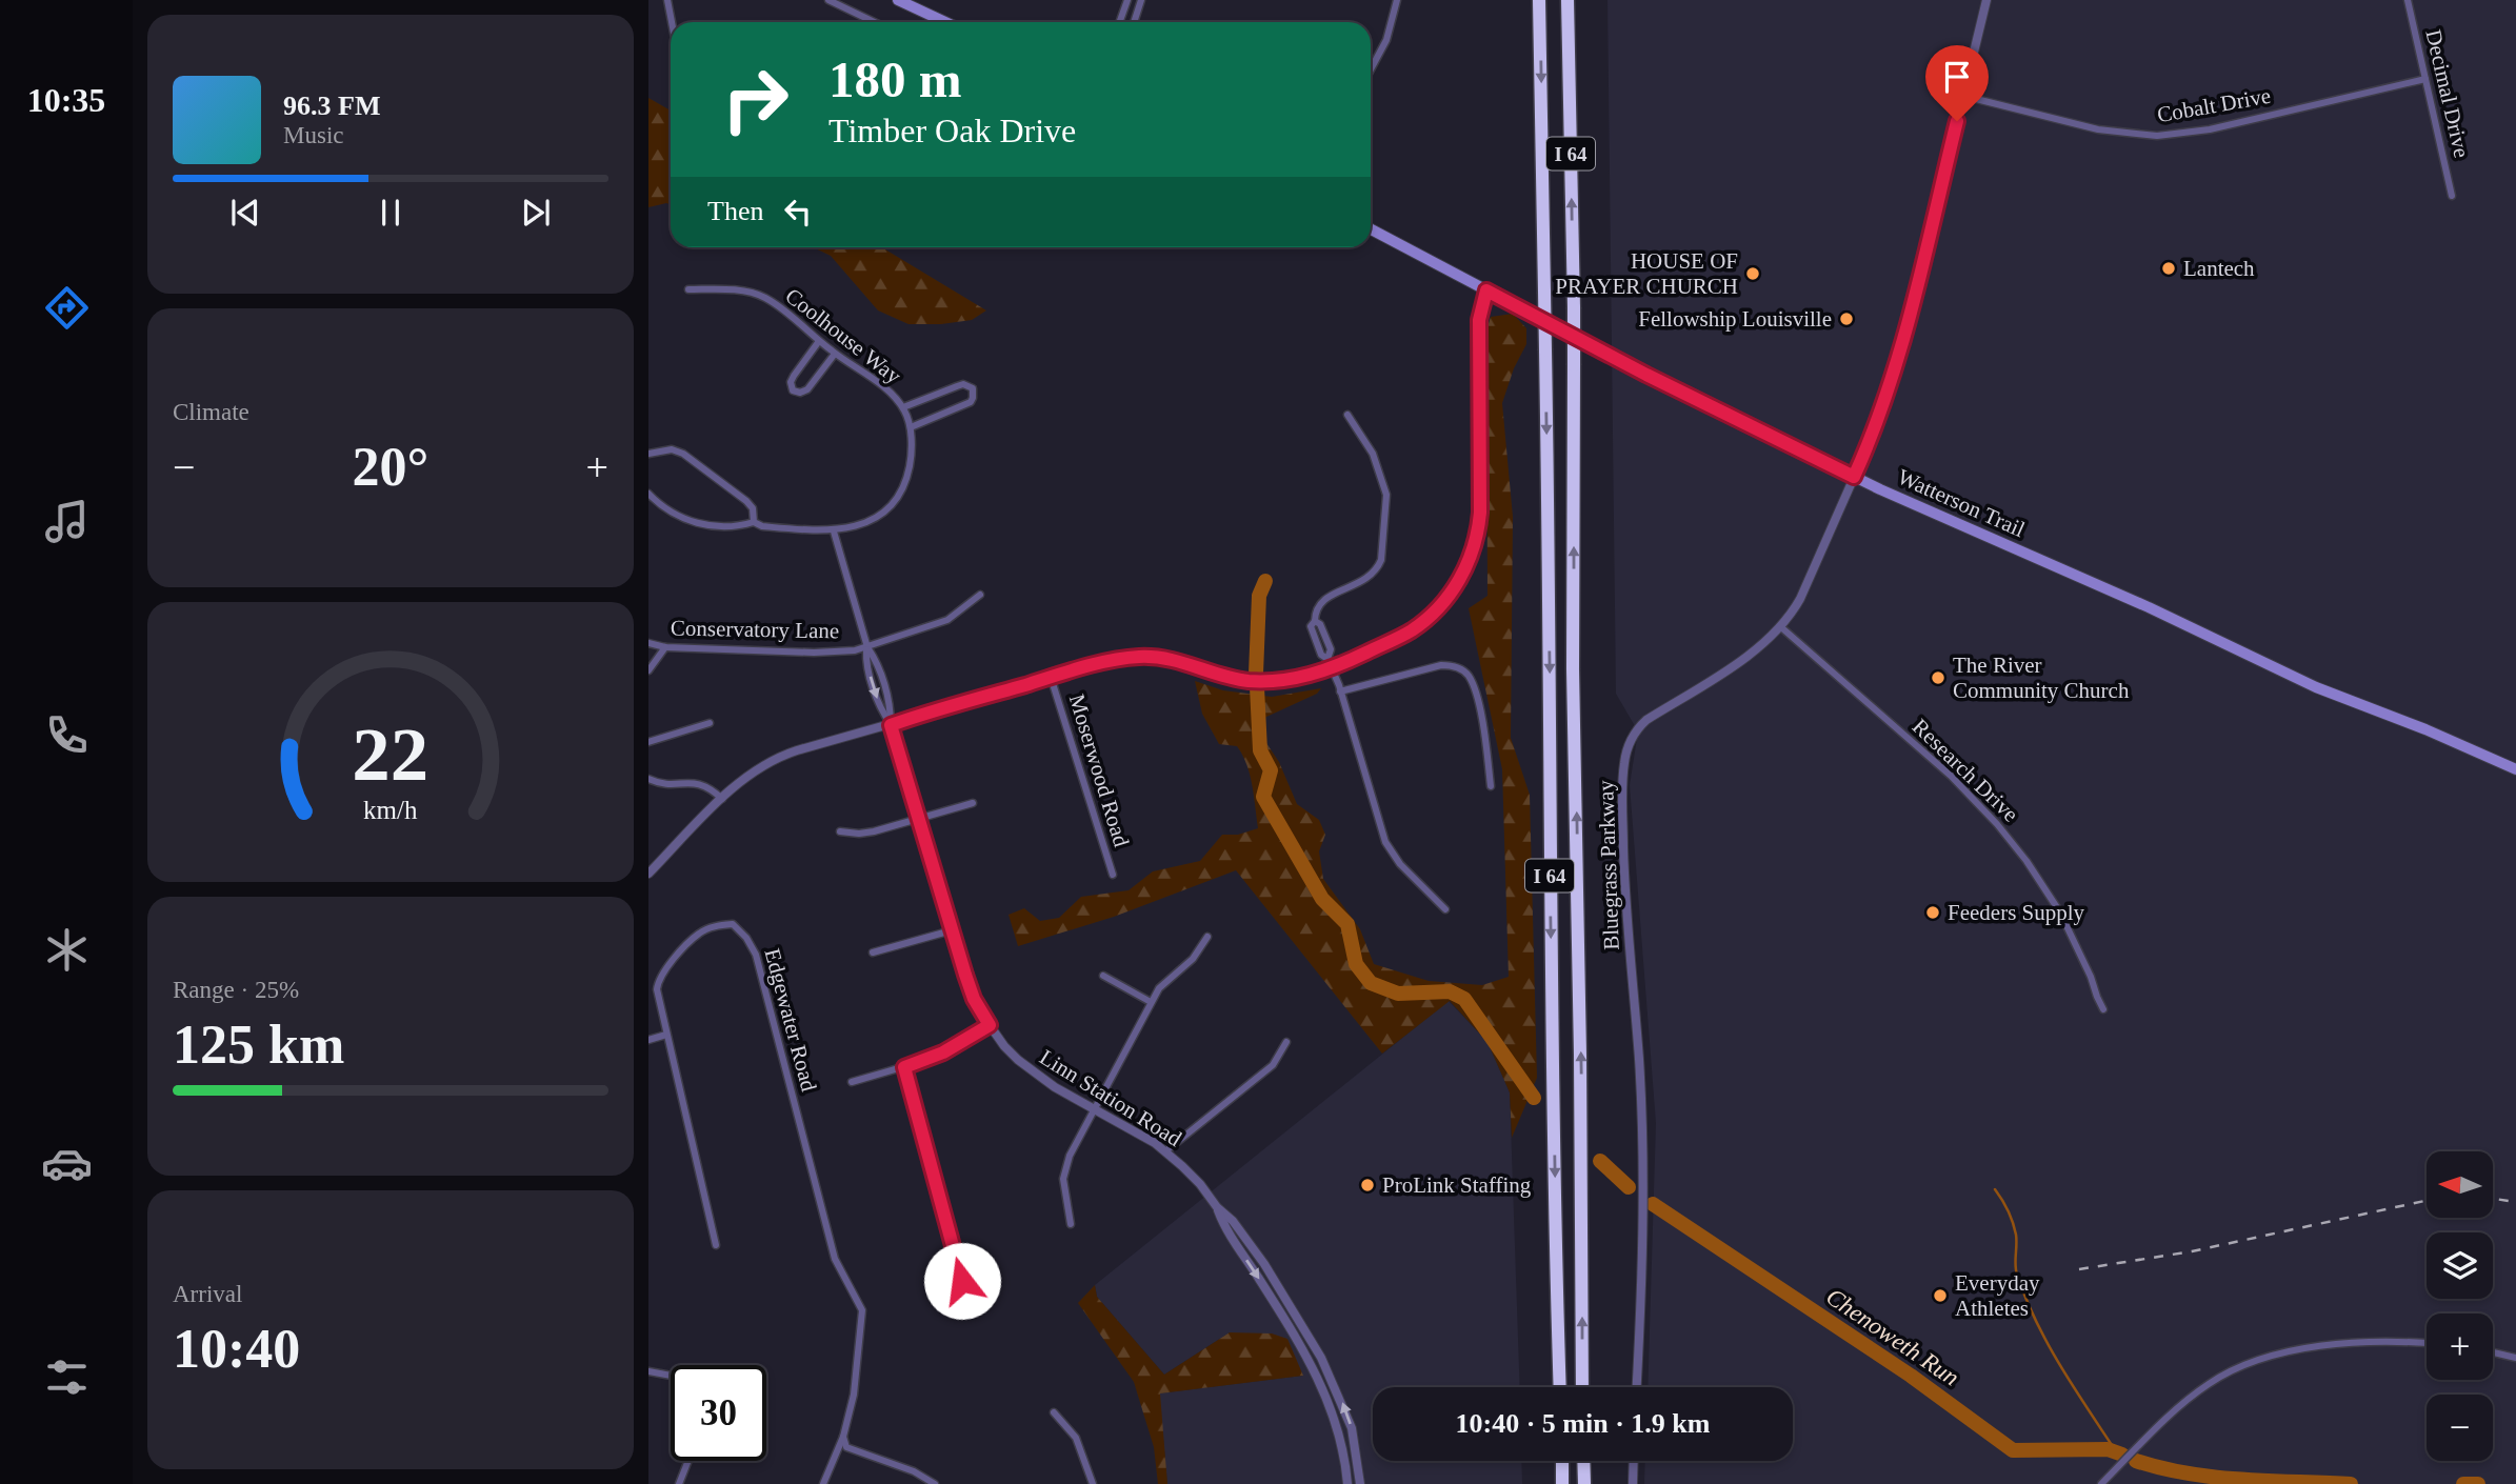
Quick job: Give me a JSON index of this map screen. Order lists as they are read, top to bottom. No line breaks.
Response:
{"streets":{"highway":["I 64"],"main road":["Watterson Trail"],"street":["Decimal Drive","Cobalt Drive","Coolhouse Way","Conservatory Lane","Moserwood Road","Research Drive","Bluegrass Parkway","Edgewater Road","Linn Station Road"]},"crossings":[["Decimal Drive","Cobalt Drive"],["Cobalt Drive","Bluegrass Parkway"],["Coolhouse Way","Linn Station Road"],["Watterson Trail","Bluegrass Parkway"],["Conservatory Lane","Linn Station Road"],["Research Drive","Bluegrass Parkway"]],"water":["Chenoweth Run"],"places":["Lantech","HOUSE OF PRAYER CHURCH","Fellowship Louisville","The River Community Church","Feeders Supply","ProLink Staffing","Everyday Athletes"],"north":"left","page":{"tabs":"10:35","turn":["180 m","Timber Oak Drive"],"song":["96.3 FM","Music"],"then":"Then","tile":["Climate",["Range · 25%","125 km"],["Arrival","10:40"]],"heat":["−","20°","+"],"map_buttons":["+","−"],"limit":"30","trip":"10:40 · 5 min · 1.9 km","gauge":["22","km/h"]}}
